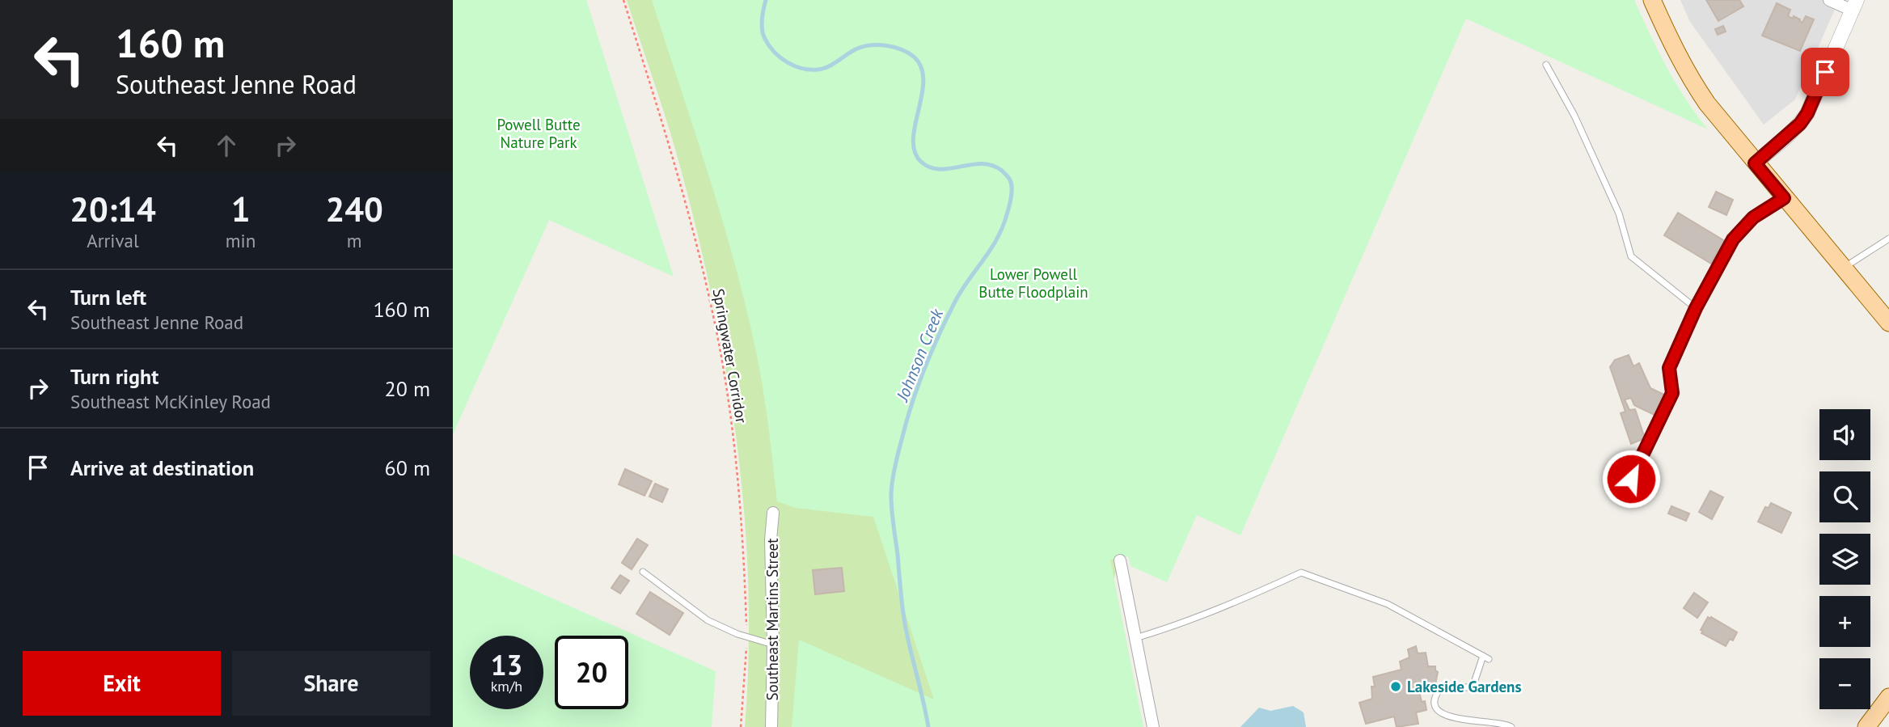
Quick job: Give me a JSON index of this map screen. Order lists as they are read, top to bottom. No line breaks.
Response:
{"streets":{"street":["Southeast Martins Street"],"path":["Springwater Corridor"]},"water":["Johnson Creek"],"parks":["Powell Butte Nature Park","Lower Powell Butte Floodplain"],"places":["Lakeside Gardens"],"page":{"turn":["160 m","Southeast Jenne Road"],"eta":["20:14","Arrival","1","min","240","m"],"list":[{"name":"Turn left","note":"Southeast Jenne Road","value":"160 m"},{"name":"Turn right","note":"Southeast McKinley Road","value":"20 m"},{"name":"Arrive at destination","value":"60 m"}],"map_buttons":["+","−"],"speed":"13 km/h","limit":"20","buttons":["Exit","Share"]}}
